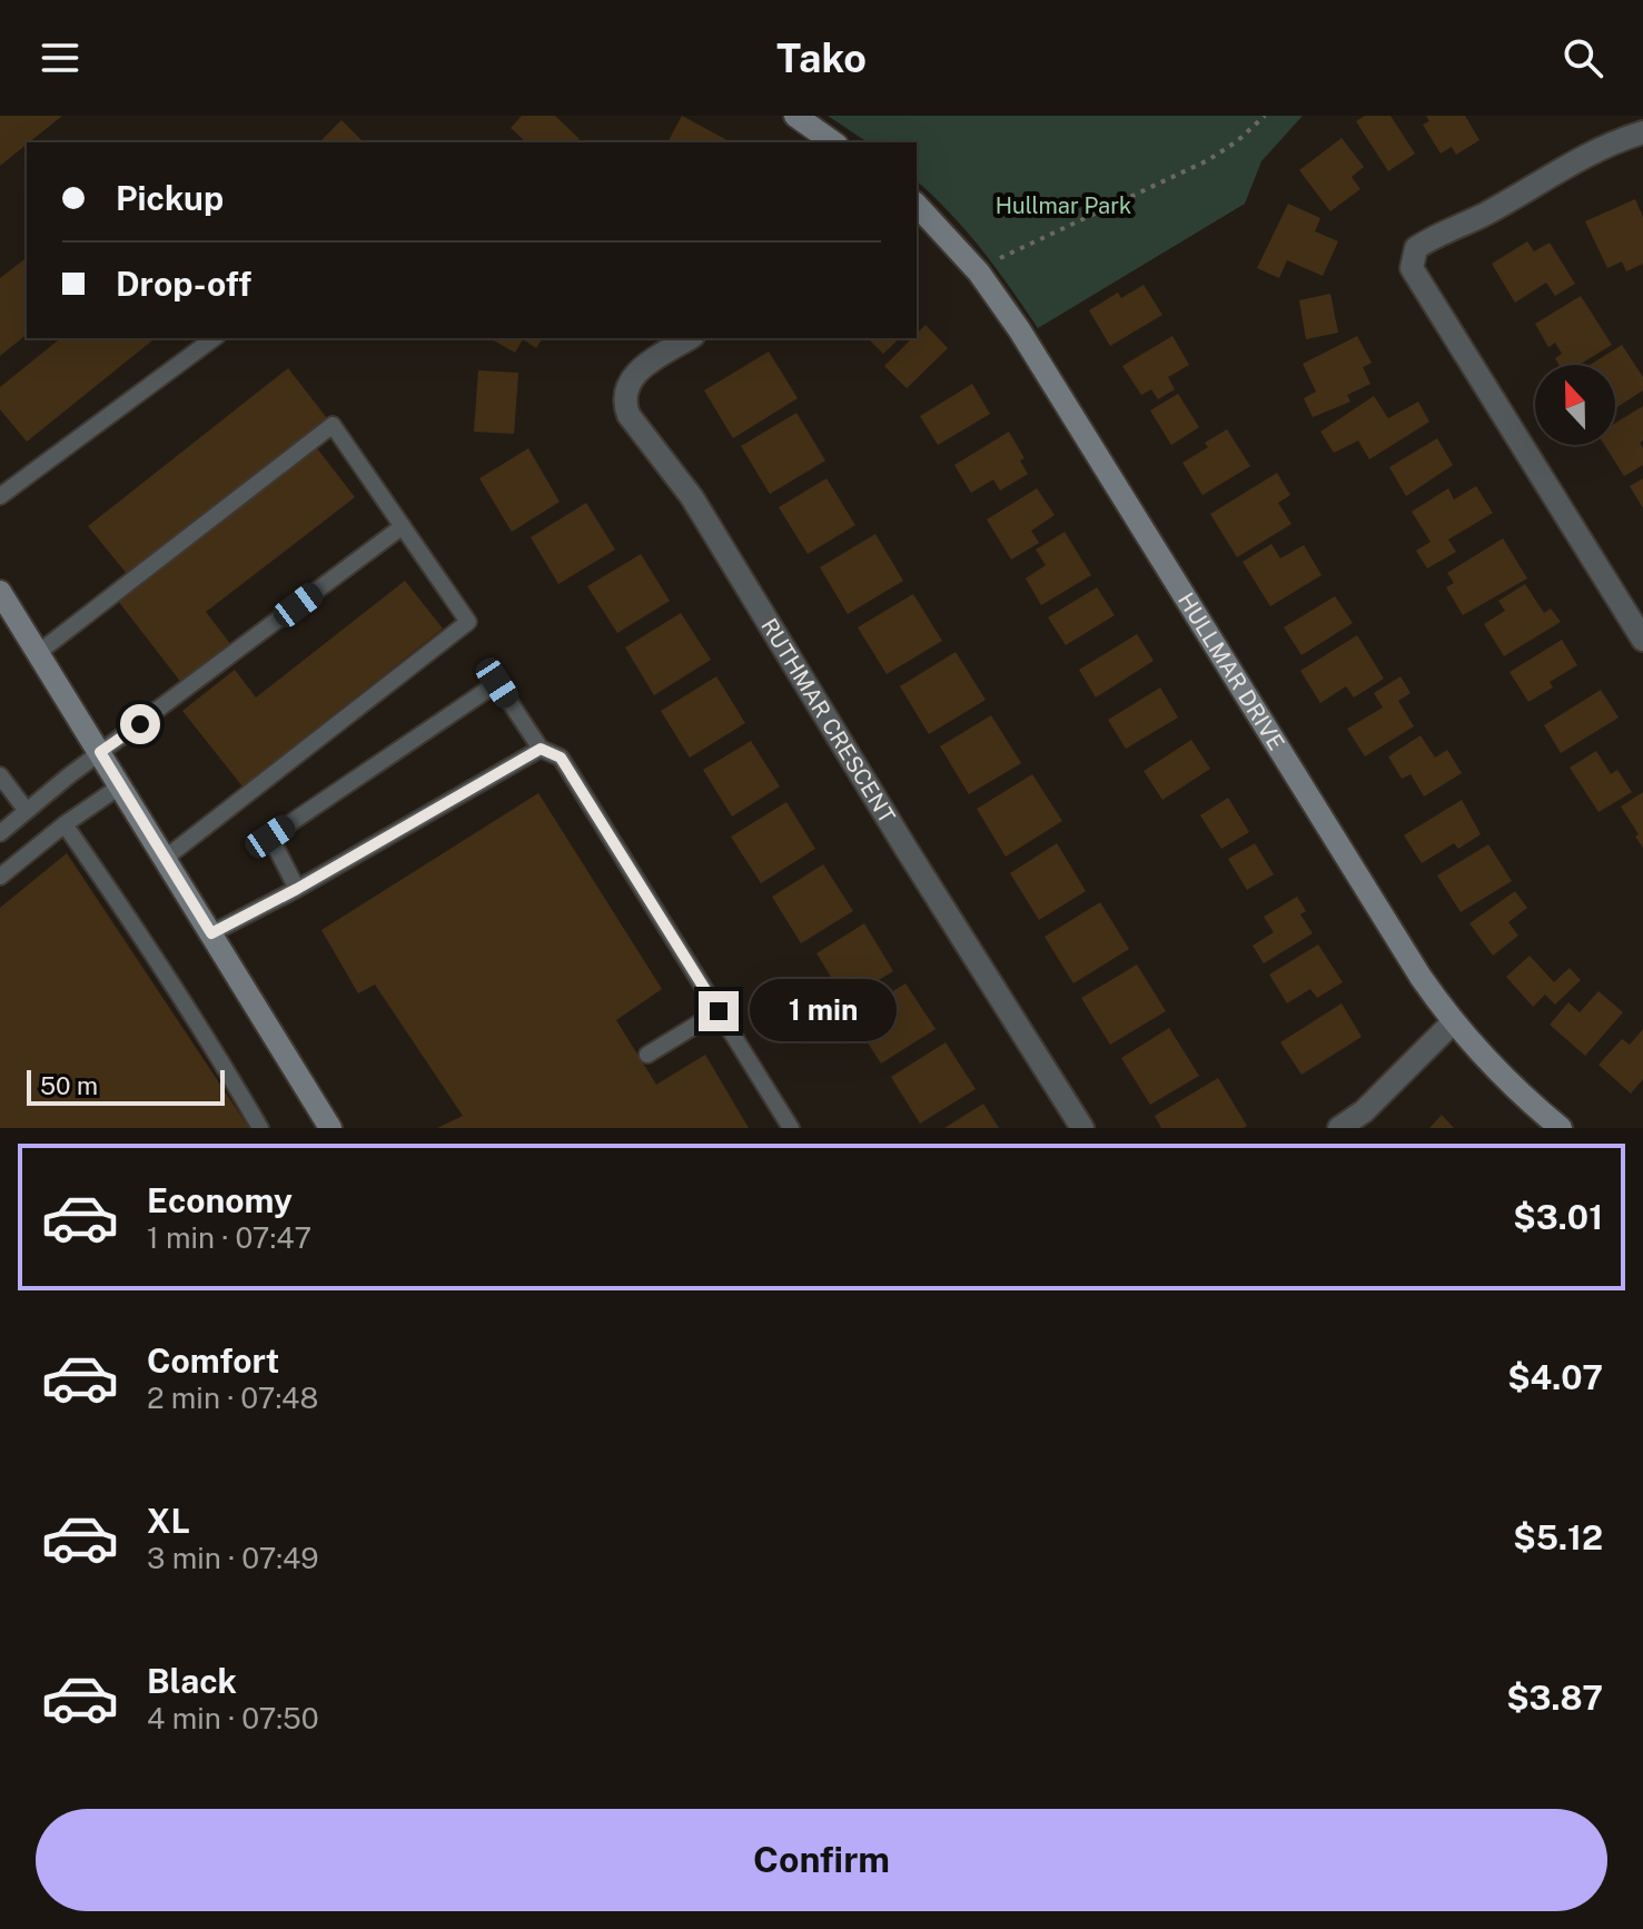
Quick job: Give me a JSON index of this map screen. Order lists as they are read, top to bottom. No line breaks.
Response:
{"streets":{"street":["HULLMAR DRIVE","RUTHMAR CRESCENT"]},"parks":["Hullmar Park"],"scale_bar":"50 m","north":"top","page":{"header":"Tako","banner":["Pickup","Drop-off"],"bubble":"1 min","scale":"50 m","list":[{"name":"Economy","note":"1 min · 07:47","value":"$3.01"},{"name":"Comfort","note":"2 min · 07:48","value":"$4.07"},{"name":"XL","note":"3 min · 07:49","value":"$5.12"},{"name":"Black","note":"4 min · 07:50","value":"$3.87"}],"buttons":"Confirm"}}
